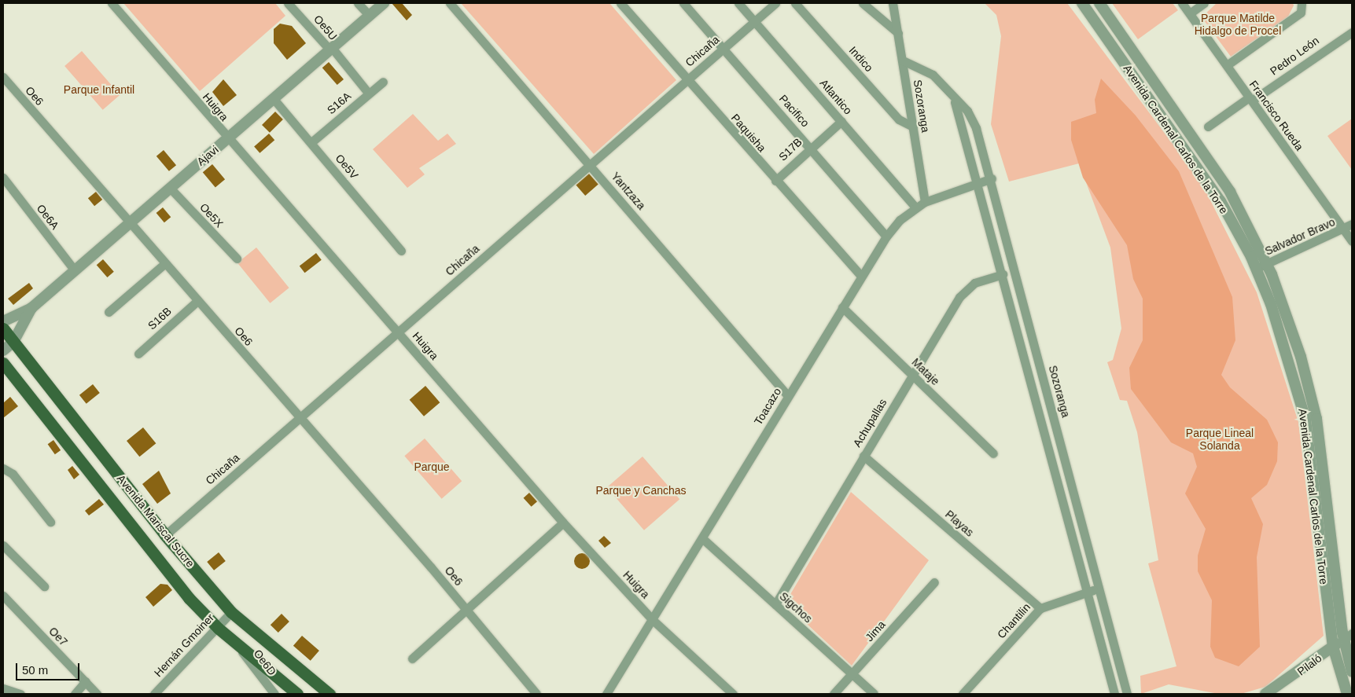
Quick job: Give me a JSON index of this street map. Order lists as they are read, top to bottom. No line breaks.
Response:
{"streets":{"main road":["Avenida Mariscal Sucre"],"street":["Oe5U","Chicaña","Pedro León","Indico","Oe6","Atlantico","S16A","Sozoranga","Huigra","Pacifico","Francisco Rueda","Paquisha","Avenida Cardenal Carlos de la Torre","S17B","Ajavi","Oe5V","Yantzaza","Oe5X","Oe6A","Salvador Bravo","S16B","Mataje","Toacazo","Achupallas","Playas","Sigchos","Chantilin","Jima","Oe7","Hernán Gmoiner","Oe6D","Pilaló"]},"crossings":[["Oe5U","S16A"],["Oe5U","Ajavi"],["Chicaña","Oe6"],["Chicaña","Atlantico"],["Chicaña","Huigra"],["Chicaña","Pacifico"],["Chicaña","Paquisha"],["Chicaña","Yantzaza"],["Chicaña","Avenida Mariscal Sucre"],["Pedro León","Francisco Rueda"],["Indico","Sozoranga"],["Oe6","Ajavi"],["Oe6","S16B"],["Atlantico","S17B"],["Atlantico","Toacazo"],["S16A","Oe5V"],["Sozoranga","Toacazo"],["Sozoranga","Achupallas"],["Sozoranga","Chantilin"],["Huigra","Ajavi"],["Huigra","Toacazo"],["Pacifico","S17B"],["Pacifico","Toacazo"],["Francisco Rueda","Salvador Bravo"],["Paquisha","S17B"],["Paquisha","Toacazo"],["Avenida Cardenal Carlos de la Torre","Salvador Bravo"],["Avenida Cardenal Carlos de la Torre","Pilaló"],["Ajavi","Oe5V"],["Ajavi","Oe5X"],["Ajavi","Oe6A"],["Ajavi","Avenida Mariscal Sucre"],["Yantzaza","Toacazo"],["Mataje","Toacazo"],["Mataje","Achupallas"],["Toacazo","Sigchos"],["Achupallas","Playas"],["Achupallas","Sigchos"],["Avenida Mariscal Sucre","Hernán Gmoiner"],["Avenida Mariscal Sucre","Oe6D"],["Playas","Chantilin"],["Sigchos","Jima"]],"parks":["Parque Matilde Hidalgo de Procel","Parque Infantil","Parque Lineal Solanda","Parque","Parque y Canchas"],"scale_bar":"50 m"}
